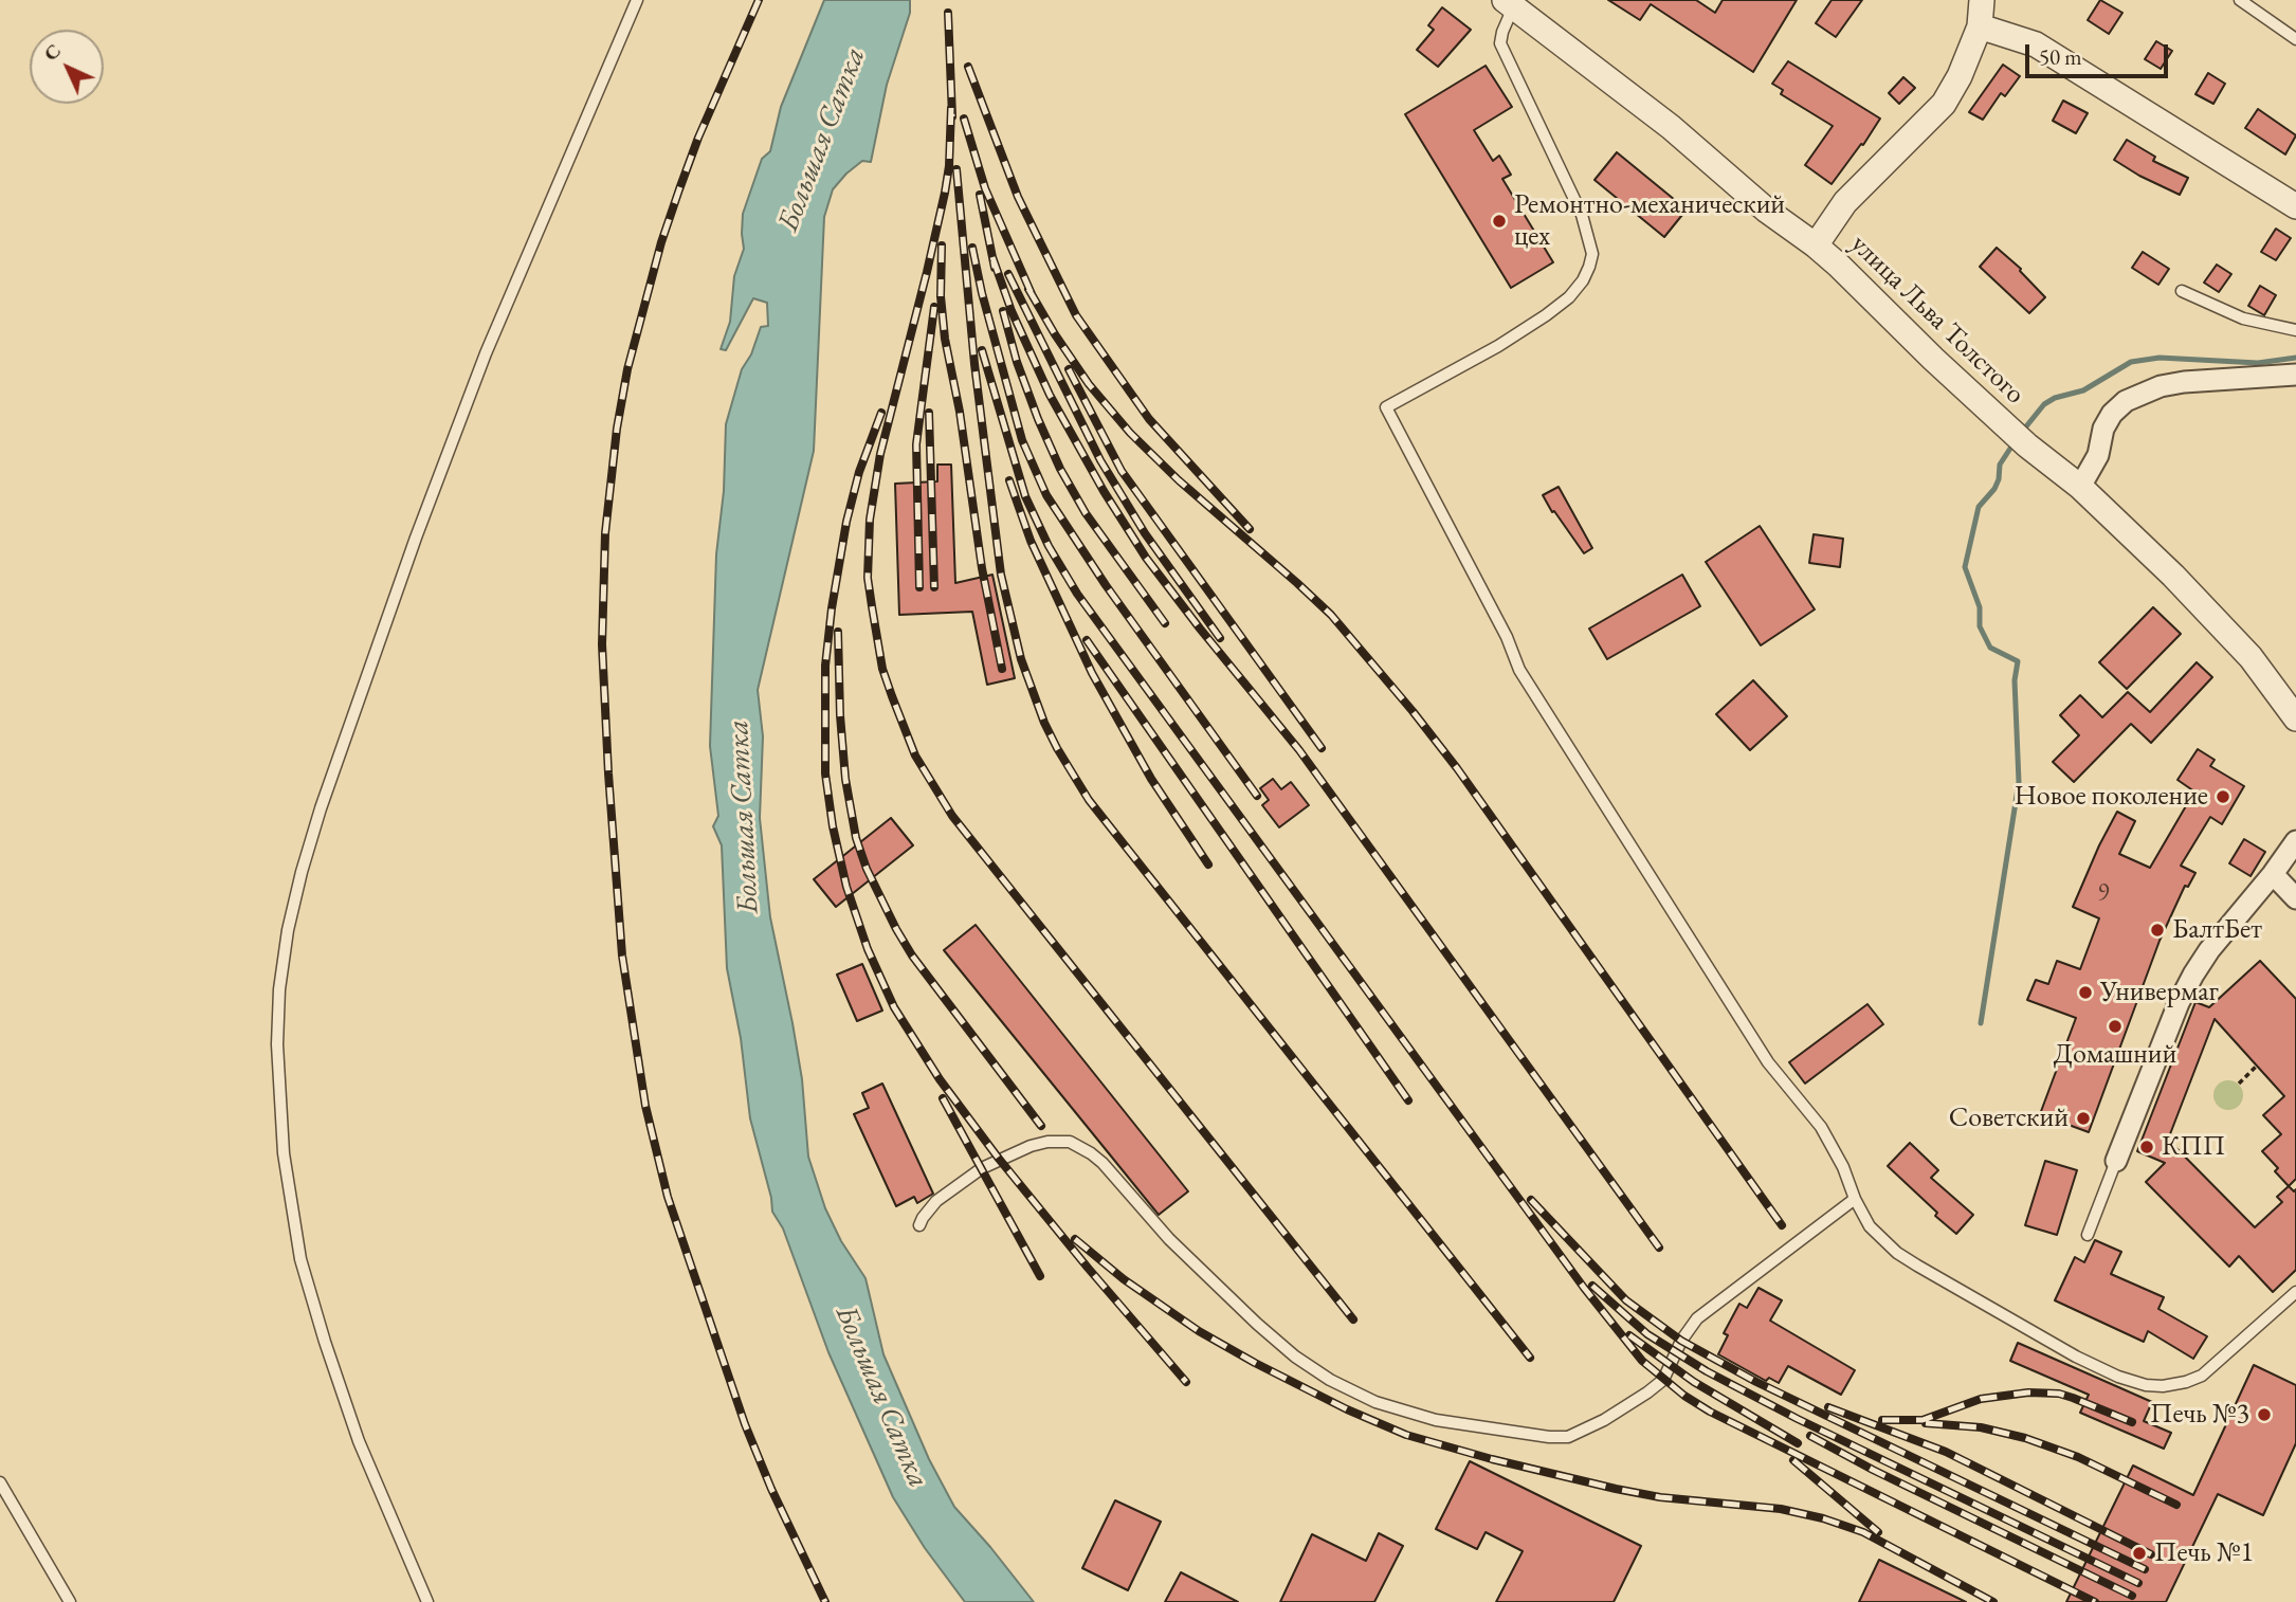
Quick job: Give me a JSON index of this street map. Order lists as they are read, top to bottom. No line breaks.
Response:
{"streets":{"street":["улица Льва Толстого"]},"water":["Большая Сатка"],"places":["Ремонтно-механический цех","Новое поколение","БалтБет","Универмаг","Домашний","Советский","КПП","Печь №3","Печь №1"],"house_numbers":["9"],"scale_bar":"50 m","north":"top left"}
